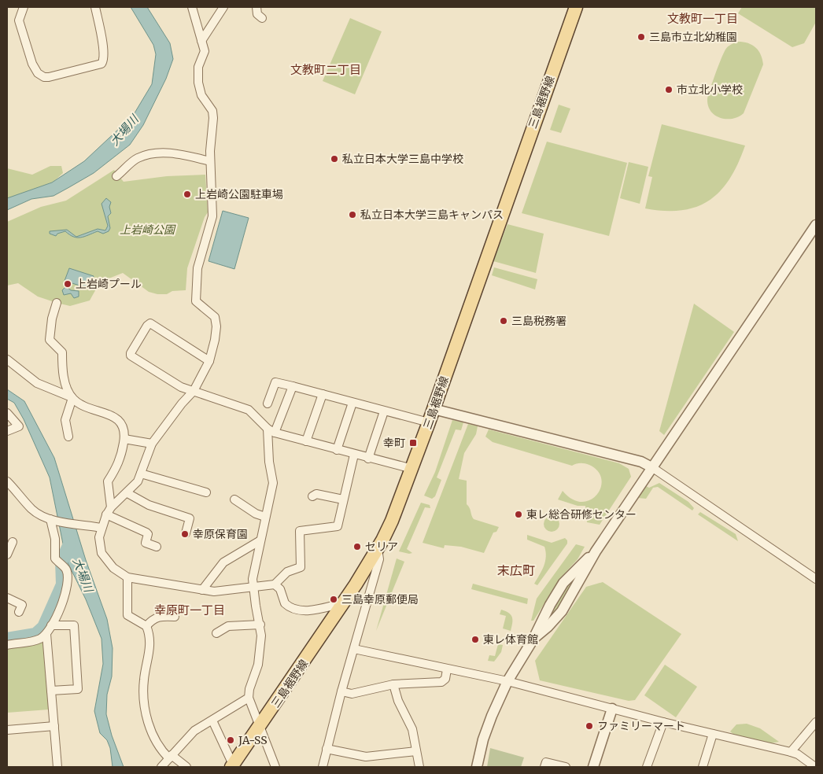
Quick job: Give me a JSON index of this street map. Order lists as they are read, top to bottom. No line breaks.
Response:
{"streets":{"main road":["三島裾野線"]},"districts":["文教町一丁目","文教町二丁目","末広町","幸原町一丁目"],"water":["大場川"],"parks":["上岩崎公園"],"places":{"other":["三島市立北幼稚園","市立北小学校","私立日本大学三島中学校","上岩崎公園駐車場","私立日本大学三島キャンパス","上岩崎プール","三島税務署","東レ総合研修センター","幸原保育園","セリア","三島幸原郵便局","東レ体育館","ファミリーマート","JA-SS"],"transit":["幸町"]}}
